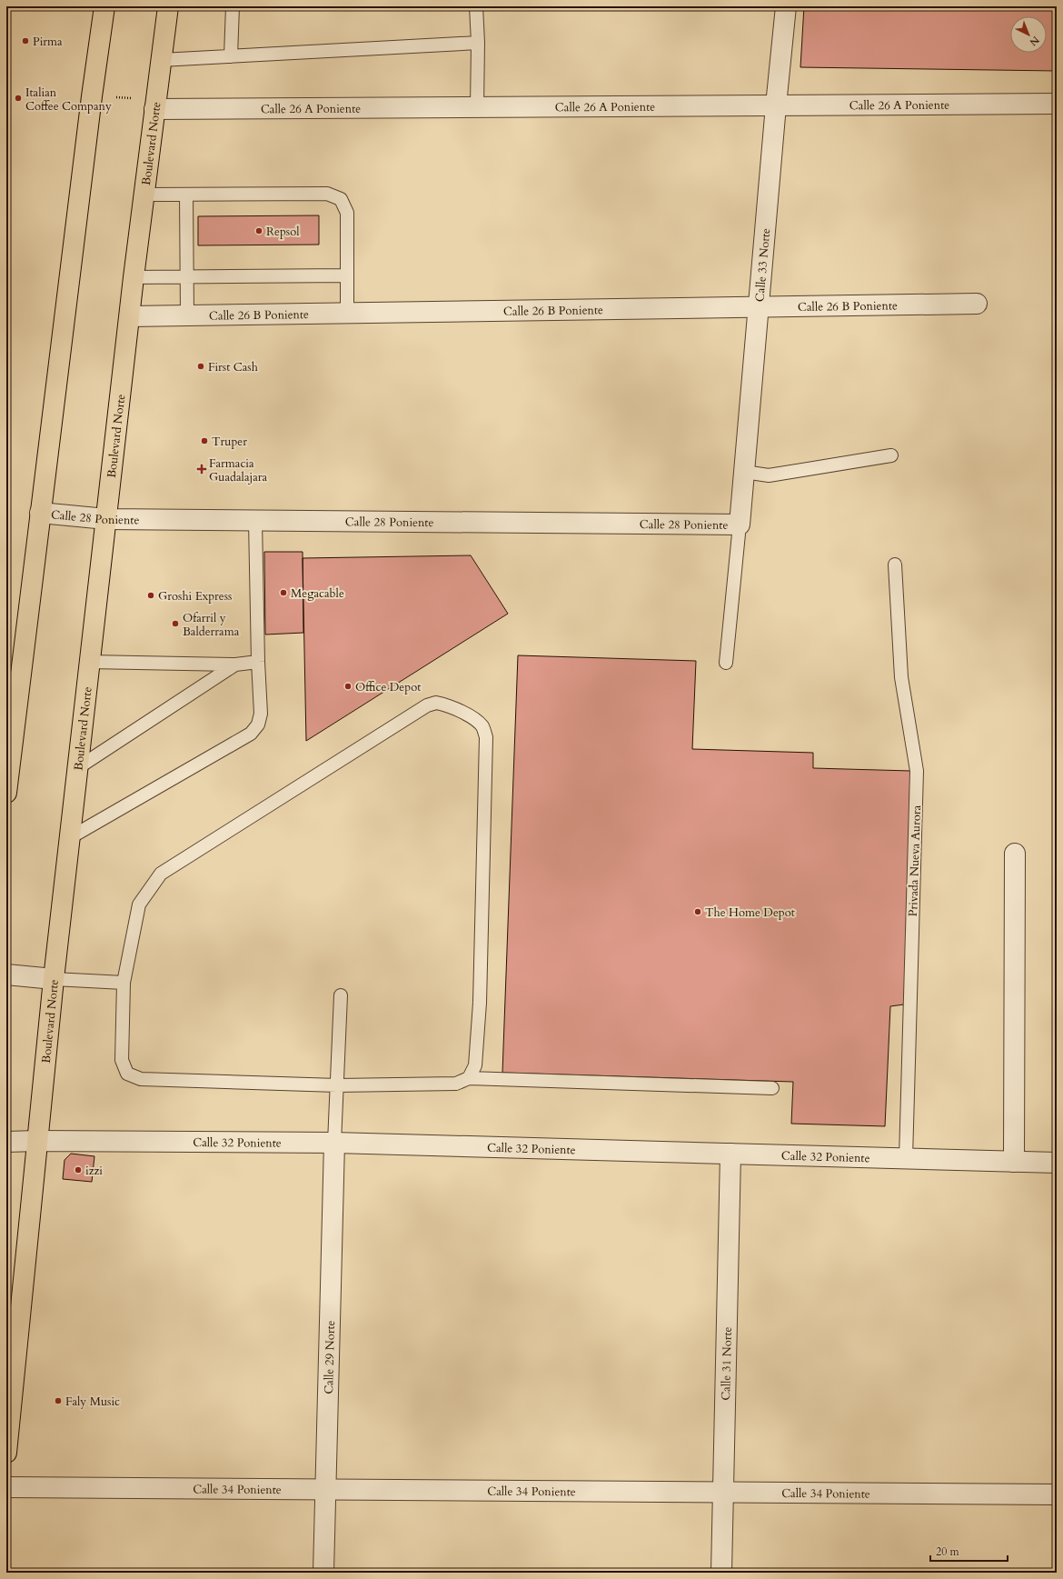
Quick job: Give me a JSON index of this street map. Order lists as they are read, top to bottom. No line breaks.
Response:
{"streets":{"main road":["Boulevard Norte"],"street":["Calle 26 A Poniente","Calle 33 Norte","Calle 26 B Poniente","Calle 28 Poniente","Calle 32 Poniente","Calle 29 Norte","Calle 31 Norte","Calle 34 Poniente"],"lane":["Privada Nueva Aurora"]},"crossings":[["Calle 26 A Poniente","Boulevard Norte"],["Calle 26 A Poniente","Calle 33 Norte"],["Boulevard Norte","Calle 26 B Poniente"],["Boulevard Norte","Calle 28 Poniente"],["Boulevard Norte","Calle 32 Poniente"],["Calle 33 Norte","Calle 26 B Poniente"],["Calle 33 Norte","Calle 28 Poniente"],["Privada Nueva Aurora","Calle 32 Poniente"],["Calle 32 Poniente","Calle 29 Norte"],["Calle 32 Poniente","Calle 31 Norte"],["Calle 29 Norte","Calle 34 Poniente"],["Calle 31 Norte","Calle 34 Poniente"]],"places":{"other":["Pirma","Italian Coffee Company","Repsol","First Cash","Truper","Megacable","Groshi Express","Ofarril y Balderrama","Office Depot","The Home Depot","izzi","Faly Music"],"health":["Farmacia Guadalajara"]},"scale_bar":"20 m","north":"bottom right"}
